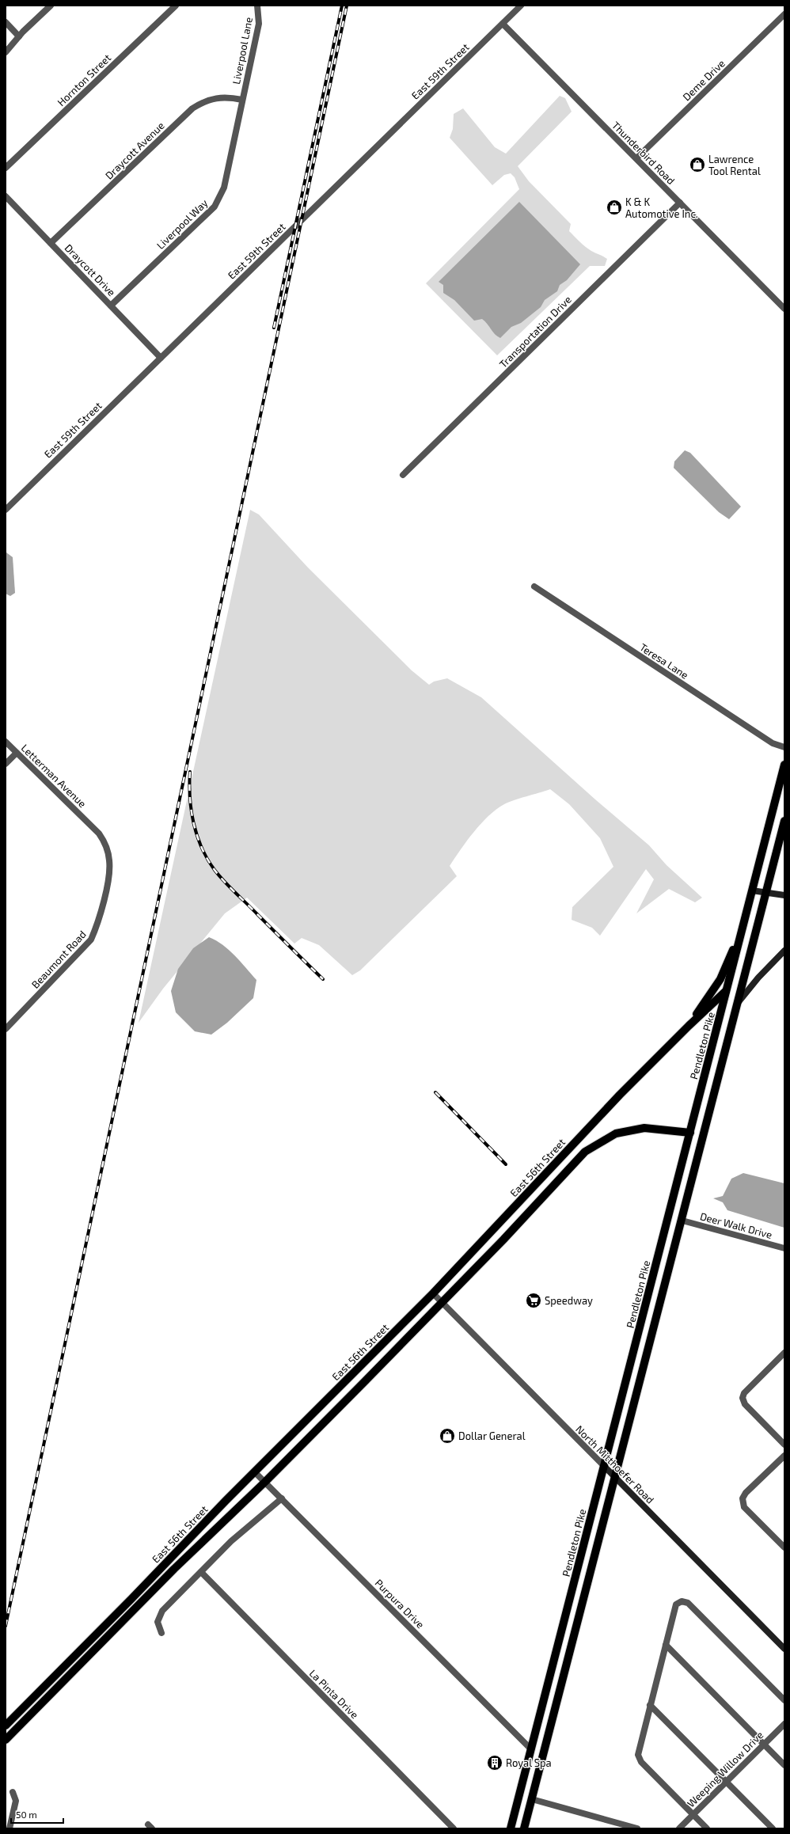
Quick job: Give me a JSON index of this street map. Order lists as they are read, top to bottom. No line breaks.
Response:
{"streets":{"main road":["Pendleton Pike","East 56th Street","North Mitthoefer Road"],"street":["Liverpool Lane","East 59th Street","Hornton Street","Deme Drive","Draycott Avenue","Thunderbird Road","Liverpool Way","Draycott Drive","Transportation Drive","Teresa Lane","Letterman Avenue","Beaumont Road","Deer Walk Drive","Purpura Drive","La Pinta Drive","Weeping Willow Drive"]},"crossings":[["Liverpool Lane","Draycott Avenue"],["Liverpool Lane","Liverpool Way"],["East 59th Street","Thunderbird Road"],["East 59th Street","Draycott Drive"],["Deme Drive","Thunderbird Road"],["Draycott Avenue","Liverpool Way"],["Draycott Avenue","Draycott Drive"],["Thunderbird Road","Transportation Drive"],["Liverpool Way","Draycott Drive"],["Letterman Avenue","Beaumont Road"],["Pendleton Pike","East 56th Street"],["Pendleton Pike","North Mitthoefer Road"],["Pendleton Pike","Purpura Drive"],["East 56th Street","North Mitthoefer Road"],["East 56th Street","Purpura Drive"]],"places":{"shop":["Lawrence Tool Rental","K & K Automotive Inc.","Dollar General"],"supermarket":["Speedway"],"building":["Royal Spa"]},"scale_bar":"50 m"}
